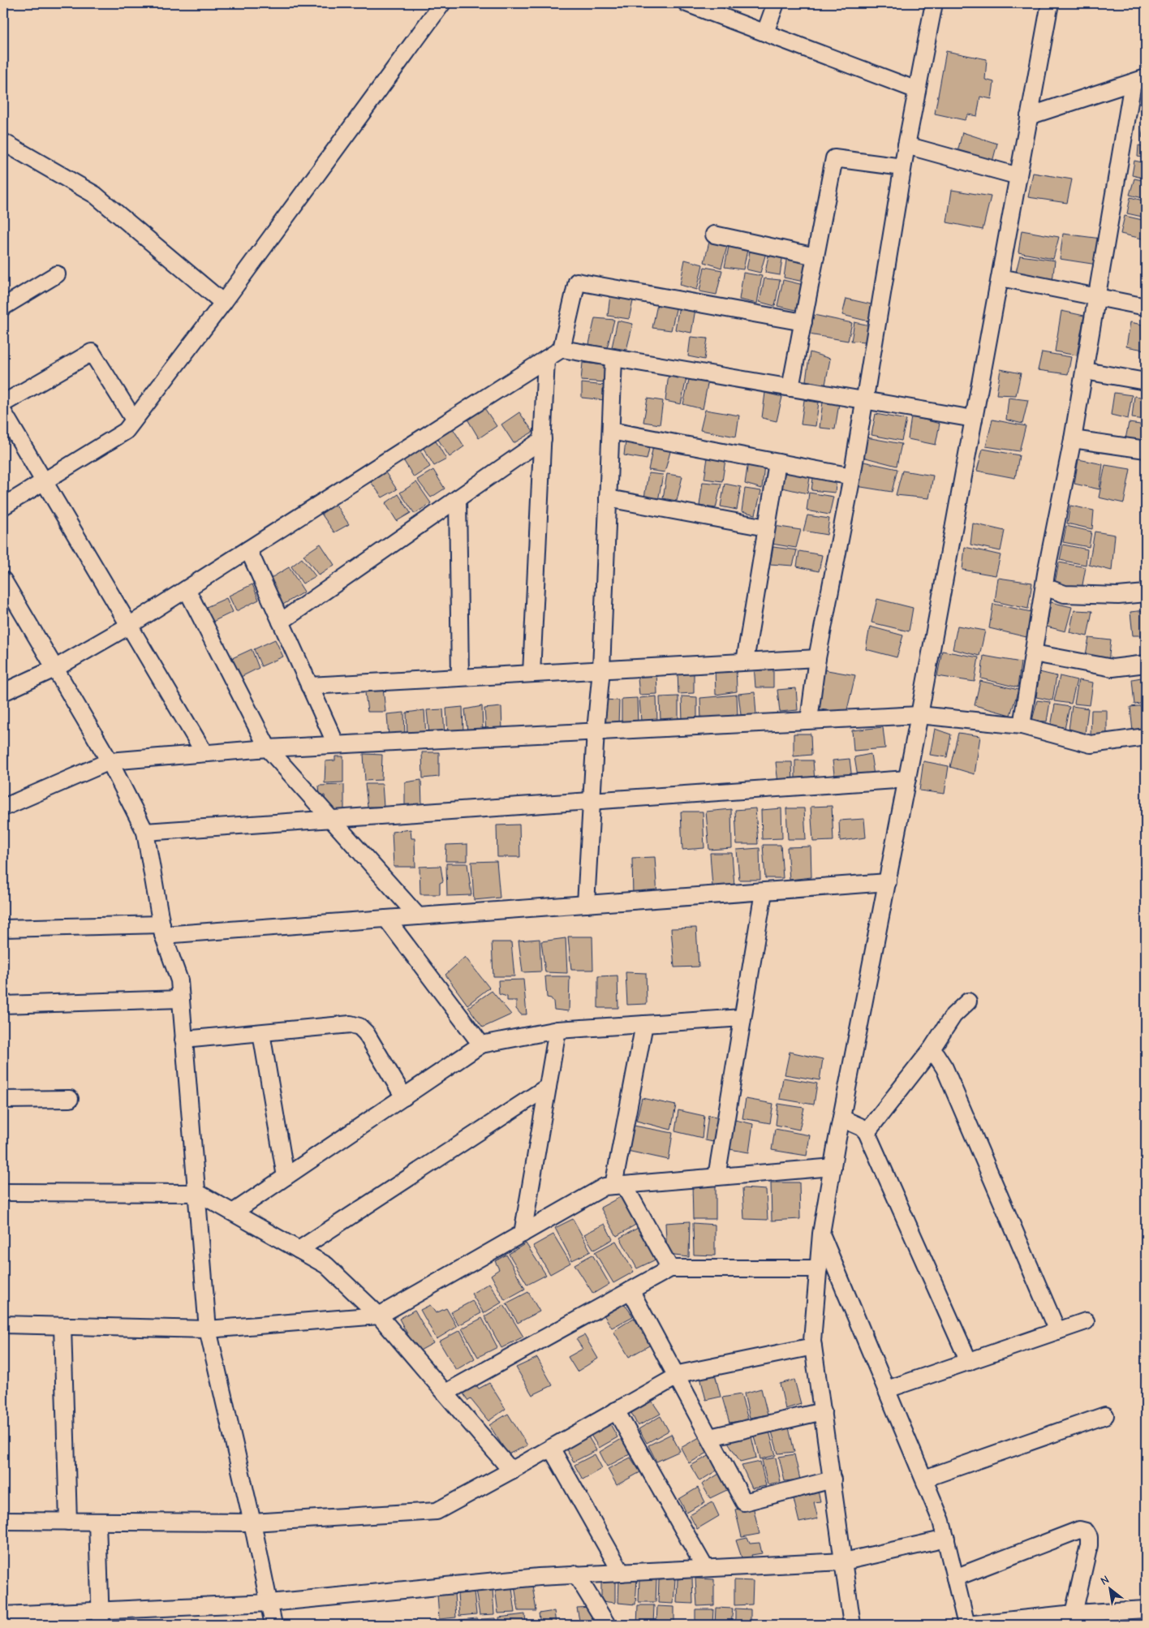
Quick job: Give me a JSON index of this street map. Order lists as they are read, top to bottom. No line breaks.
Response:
{"north":"top left"}
